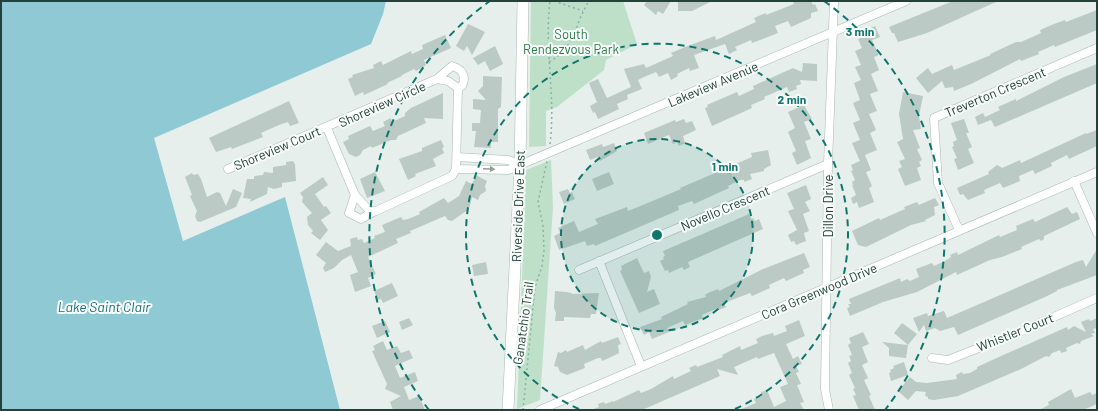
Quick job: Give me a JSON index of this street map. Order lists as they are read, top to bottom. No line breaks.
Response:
{"streets":{"main road":["Riverside Drive East"],"street":["Lakeview Avenue","Treverton Crescent","Shoreview Circle","Shoreview Court","Dillon Drive","Novello Crescent","Cora Greenwood Drive","Whistler Court"],"path":["Ganatchio Trail"]},"crossings":[["Lakeview Avenue","Riverside Drive East"],["Lakeview Avenue","Dillon Drive"],["Lakeview Avenue","Ganatchio Trail"],["Treverton Crescent","Cora Greenwood Drive"],["Shoreview Circle","Shoreview Court"],["Dillon Drive","Novello Crescent"],["Dillon Drive","Cora Greenwood Drive"]],"water":["Lake Saint Clair"],"parks":["South Rendezvous Park"],"rings":["3 min","2 min","1 min"]}
